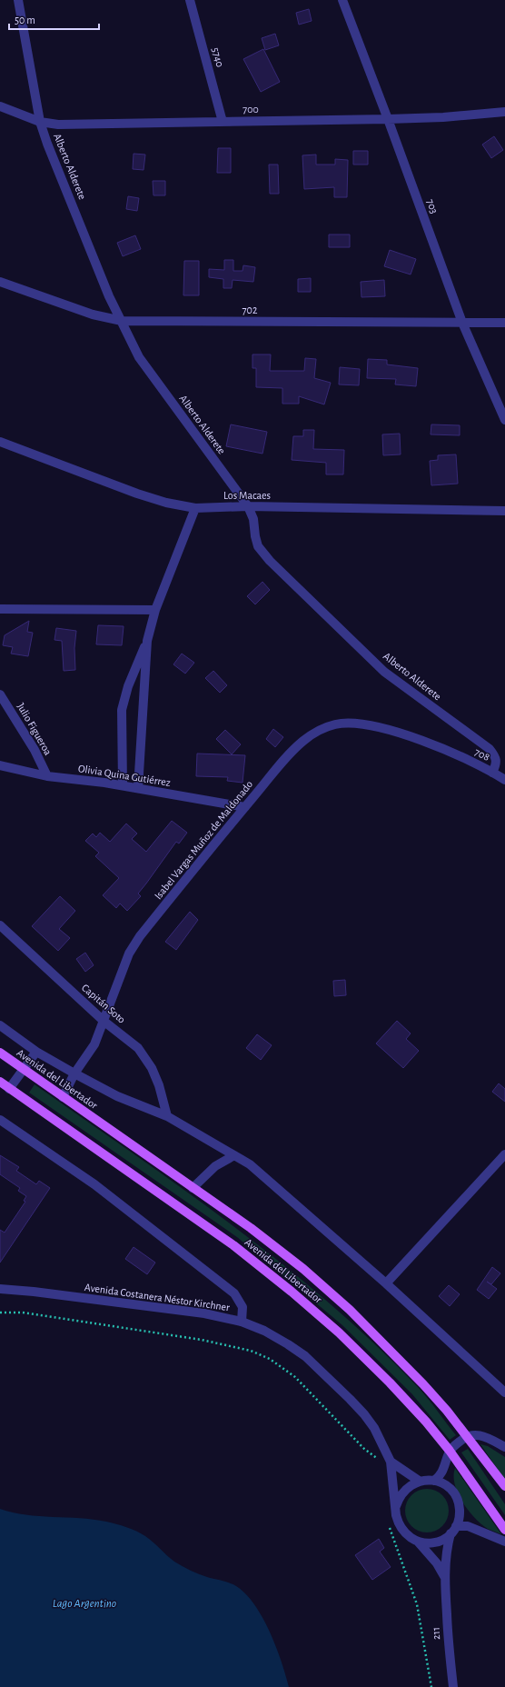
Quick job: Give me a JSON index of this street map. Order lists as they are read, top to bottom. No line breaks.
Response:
{"streets":{"main road":["Avenida del Libertador"],"street":["5740","700","Alberto Alderete","703","702","Los Macaes","Julio Figueroa","708","Olivia Quina Gutiérrez","Isabel Vargas Muñoz de Maldonado","Capitán Soto","Avenida Costanera Néstor Kirchner","211"]},"crossings":[["5740","700"],["700","Alberto Alderete"],["700","703"],["Alberto Alderete","702"],["Alberto Alderete","Los Macaes"],["Alberto Alderete","708"],["703","702"],["Julio Figueroa","Olivia Quina Gutiérrez"],["708","Isabel Vargas Muñoz de Maldonado"],["Olivia Quina Gutiérrez","Isabel Vargas Muñoz de Maldonado"],["Isabel Vargas Muñoz de Maldonado","Capitán Soto"],["Isabel Vargas Muñoz de Maldonado","Avenida del Libertador"],["Capitán Soto","Avenida del Libertador"],["Avenida Costanera Néstor Kirchner","211"]],"water":["Lago Argentino"],"scale_bar":"50 m"}
